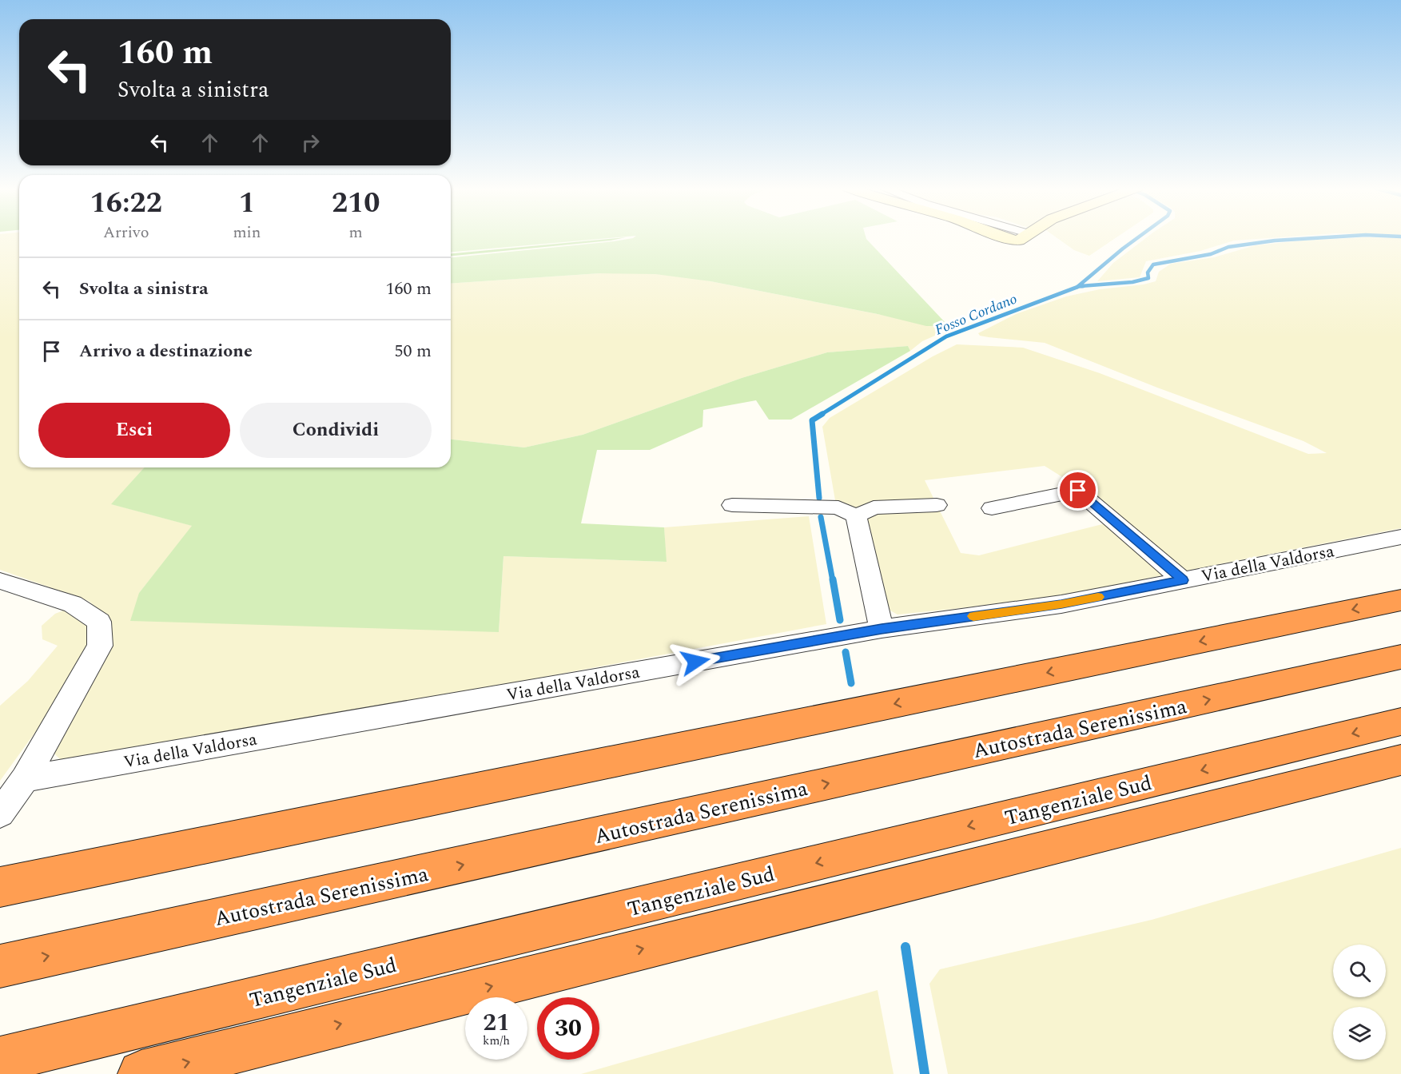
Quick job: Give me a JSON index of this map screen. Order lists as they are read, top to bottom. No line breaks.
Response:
{"streets":{"highway":["Autostrada Serenissima","Tangenziale Sud"],"street":["Via della Valdorsa"]},"water":["Fosso Cordano"],"page":{"turn":["160 m","Svolta a sinistra"],"eta":["16:22","Arrivo","1","min","210","m"],"list":[{"name":"Svolta a sinistra","value":"160 m"},{"name":"Arrivo a destinazione","value":"50 m"}],"buttons":["Esci","Condividi"],"speed":"21 km/h","limit":"30"}}
